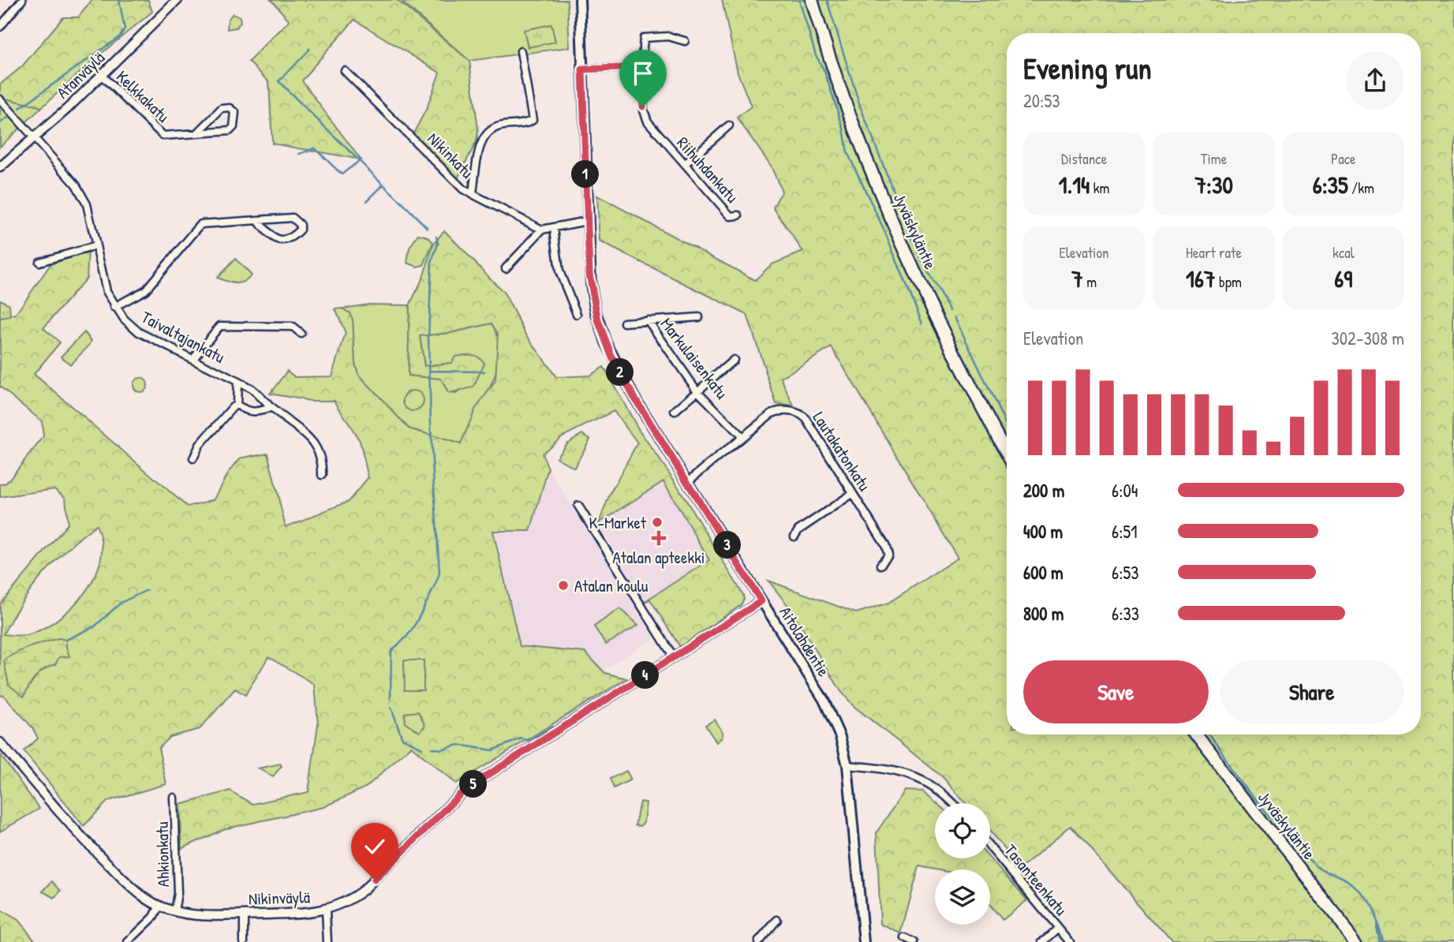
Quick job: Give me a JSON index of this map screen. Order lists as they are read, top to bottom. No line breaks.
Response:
{"streets":{"highway":["Jyväskyläntie"],"main road":["Aitolahdentie"],"street":["Atanväylä","Kelkkakatu","Nikinkatu","Riihuhdankatu","Taivaltajankatu","Markulaisenkatu","Lautakatonkatu","Ahkionkatu","Tasanteenkatu","Nikinväylä"]},"crossings":[["Atanväylä","Kelkkakatu"],["Atanväylä","Taivaltajankatu"],["Markulaisenkatu","Lautakatonkatu"],["Lautakatonkatu","Aitolahdentie"],["Aitolahdentie","Nikinväylä"],["Ahkionkatu","Nikinväylä"]],"places":{"other":["K-Market","Atalan koulu"],"health":["Atalan apteekki"]},"page":{"heading":["Evening run","20:53"],"stats":[["Distance","1.14 km"],["Time","7:30"],["Pace","6:35 /km"],["Elevation","7 m"],["Heart rate","167 bpm"],["kcal","69"]],"pins":["1","2","3","4","5"],"chart":["Elevation","302–308 m"],"list":[{"name":"200 m","note":"6:04"},{"name":"400 m","note":"6:51"},{"name":"600 m","note":"6:53"},{"name":"800 m","note":"6:33"}],"buttons":["Save","Share"]}}
